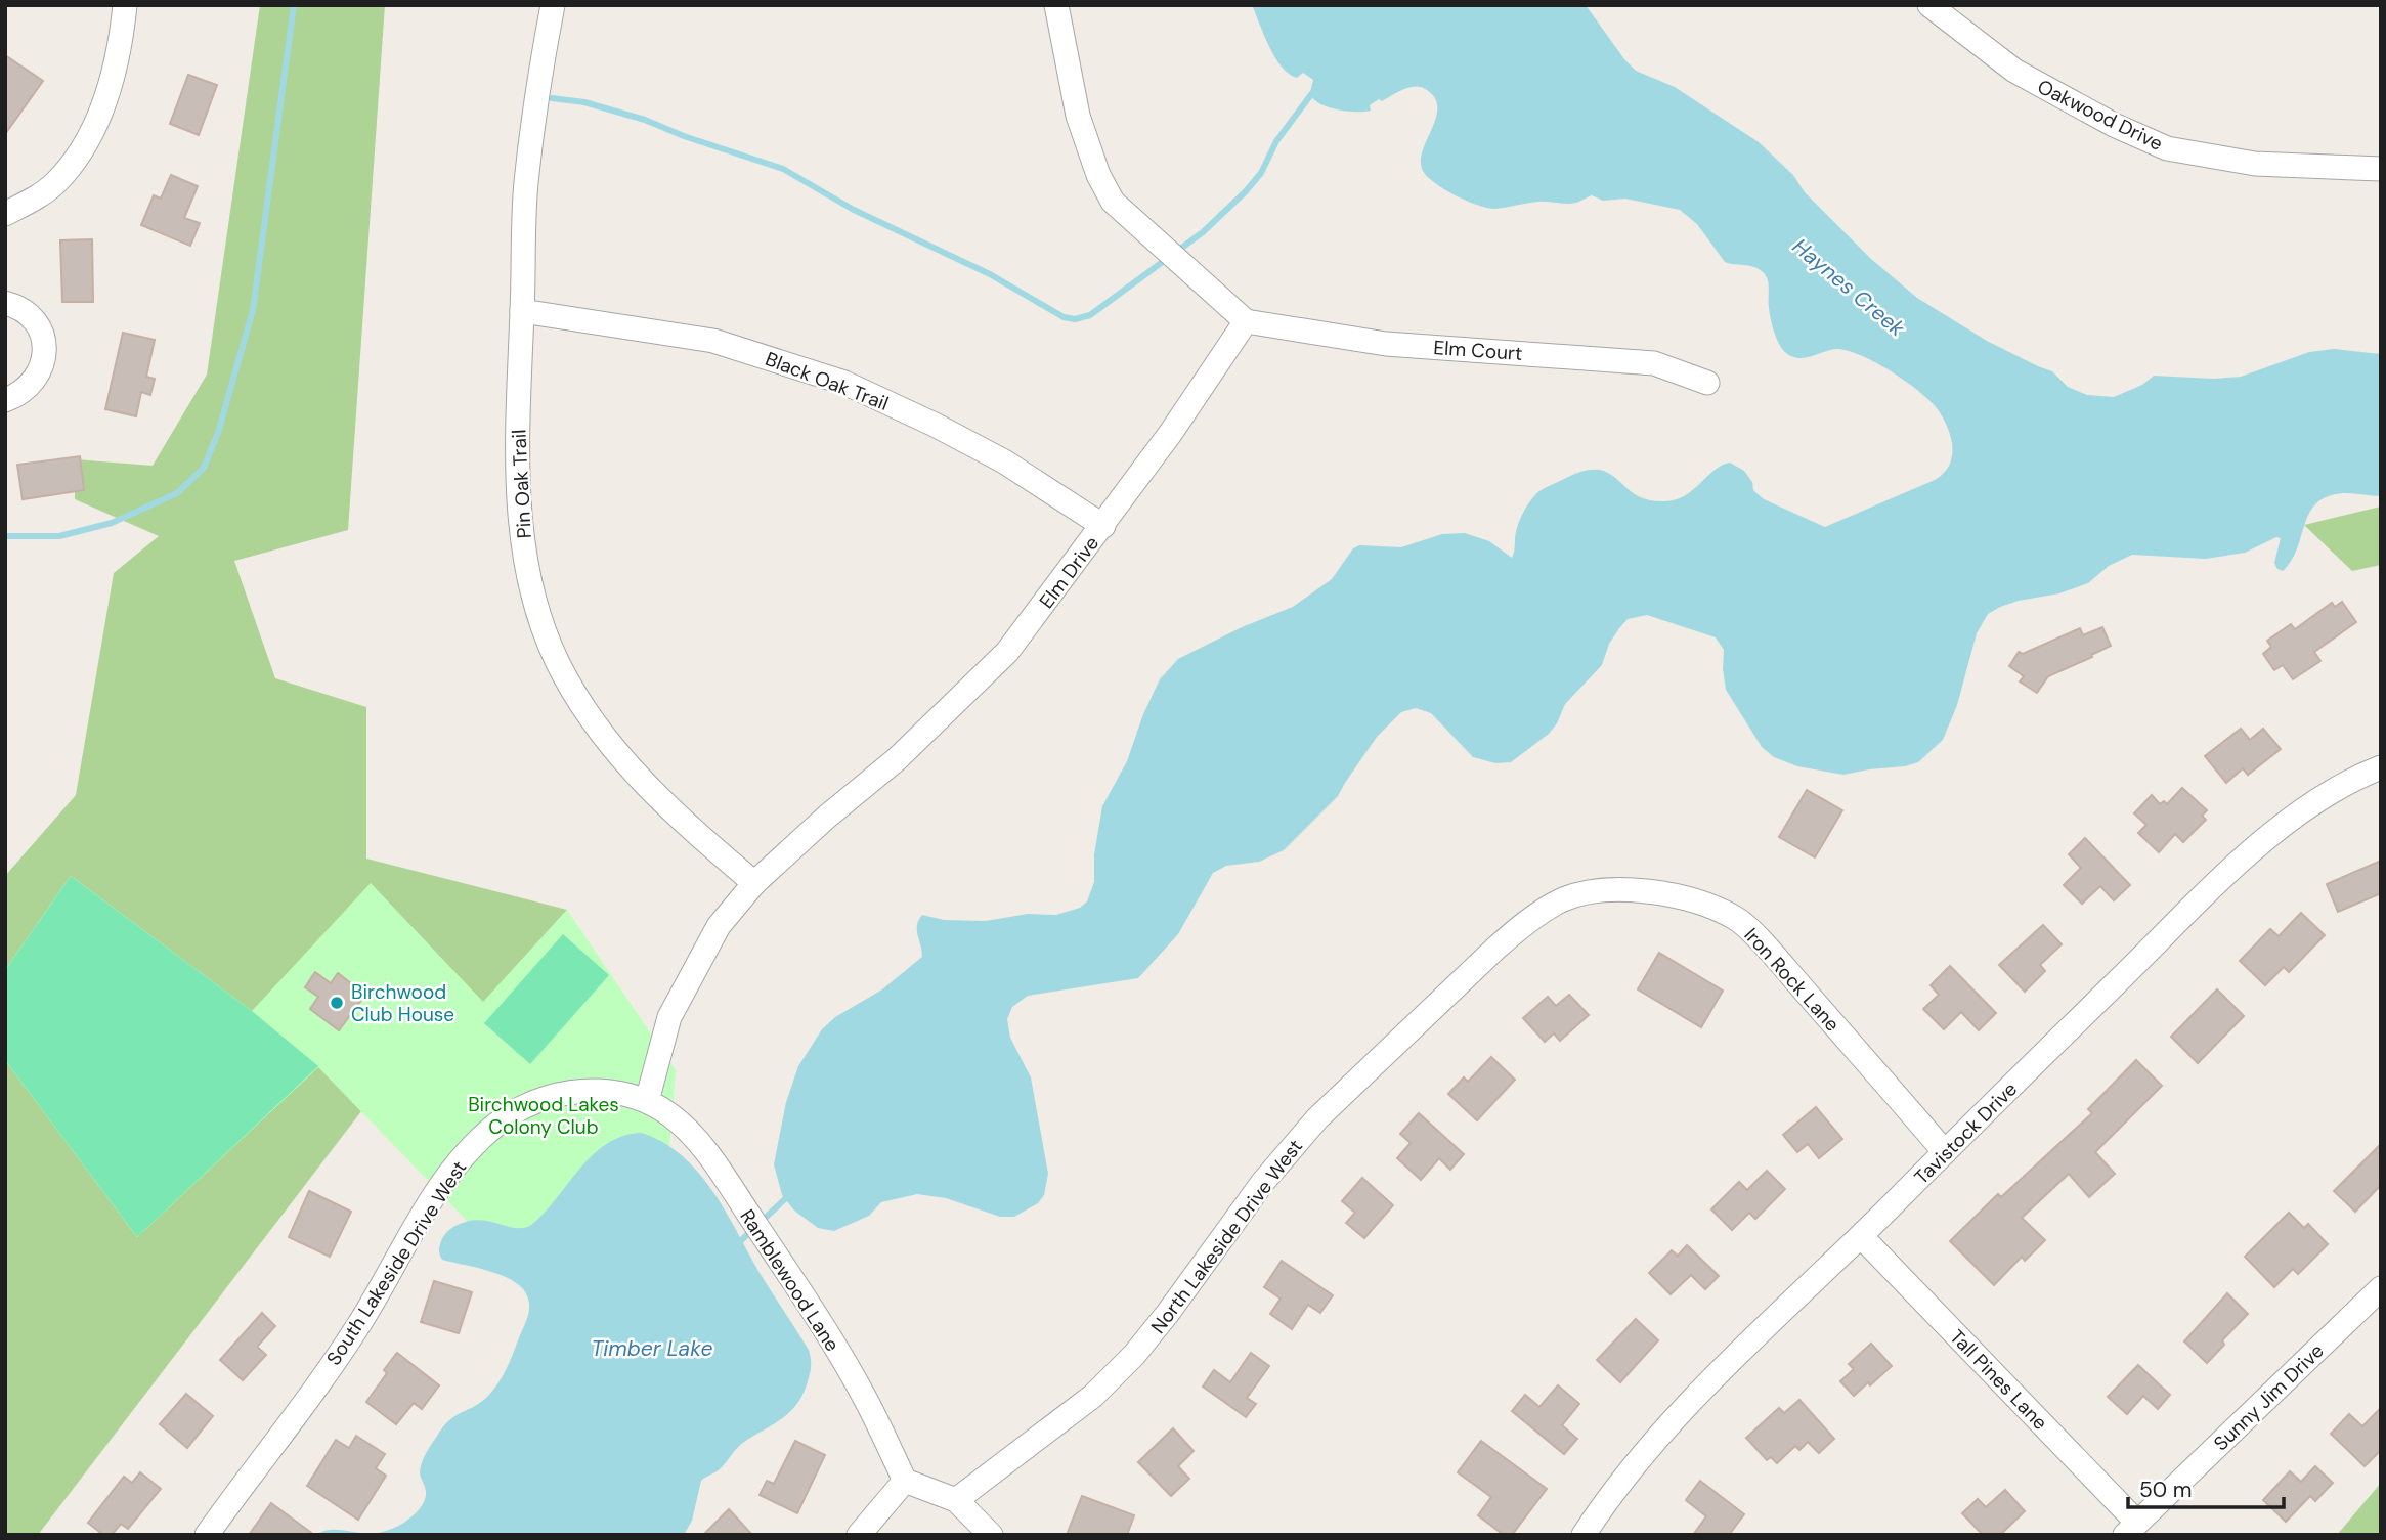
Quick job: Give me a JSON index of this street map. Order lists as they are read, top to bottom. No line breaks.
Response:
{"streets":{"street":["Oakwood Drive","Elm Court","Black Oak Trail","Pin Oak Trail","Elm Drive","Iron Rock Lane","Tavistock Drive","North Lakeside Drive West","South Lakeside Drive West","Ramblewood Lane","Tall Pines Lane","Sunny Jim Drive"]},"crossings":[["Elm Court","Elm Drive"],["Black Oak Trail","Pin Oak Trail"],["Black Oak Trail","Elm Drive"],["Pin Oak Trail","Elm Drive"],["Elm Drive","South Lakeside Drive West"],["Elm Drive","Ramblewood Lane"],["Iron Rock Lane","Tavistock Drive"],["Iron Rock Lane","North Lakeside Drive West"],["Tavistock Drive","Tall Pines Lane"],["South Lakeside Drive West","Ramblewood Lane"],["Tall Pines Lane","Sunny Jim Drive"]],"water":["Haynes Creek","Timber Lake"],"parks":["Birchwood Lakes Colony Club"],"places":["Birchwood Club House"],"scale_bar":"50 m"}
